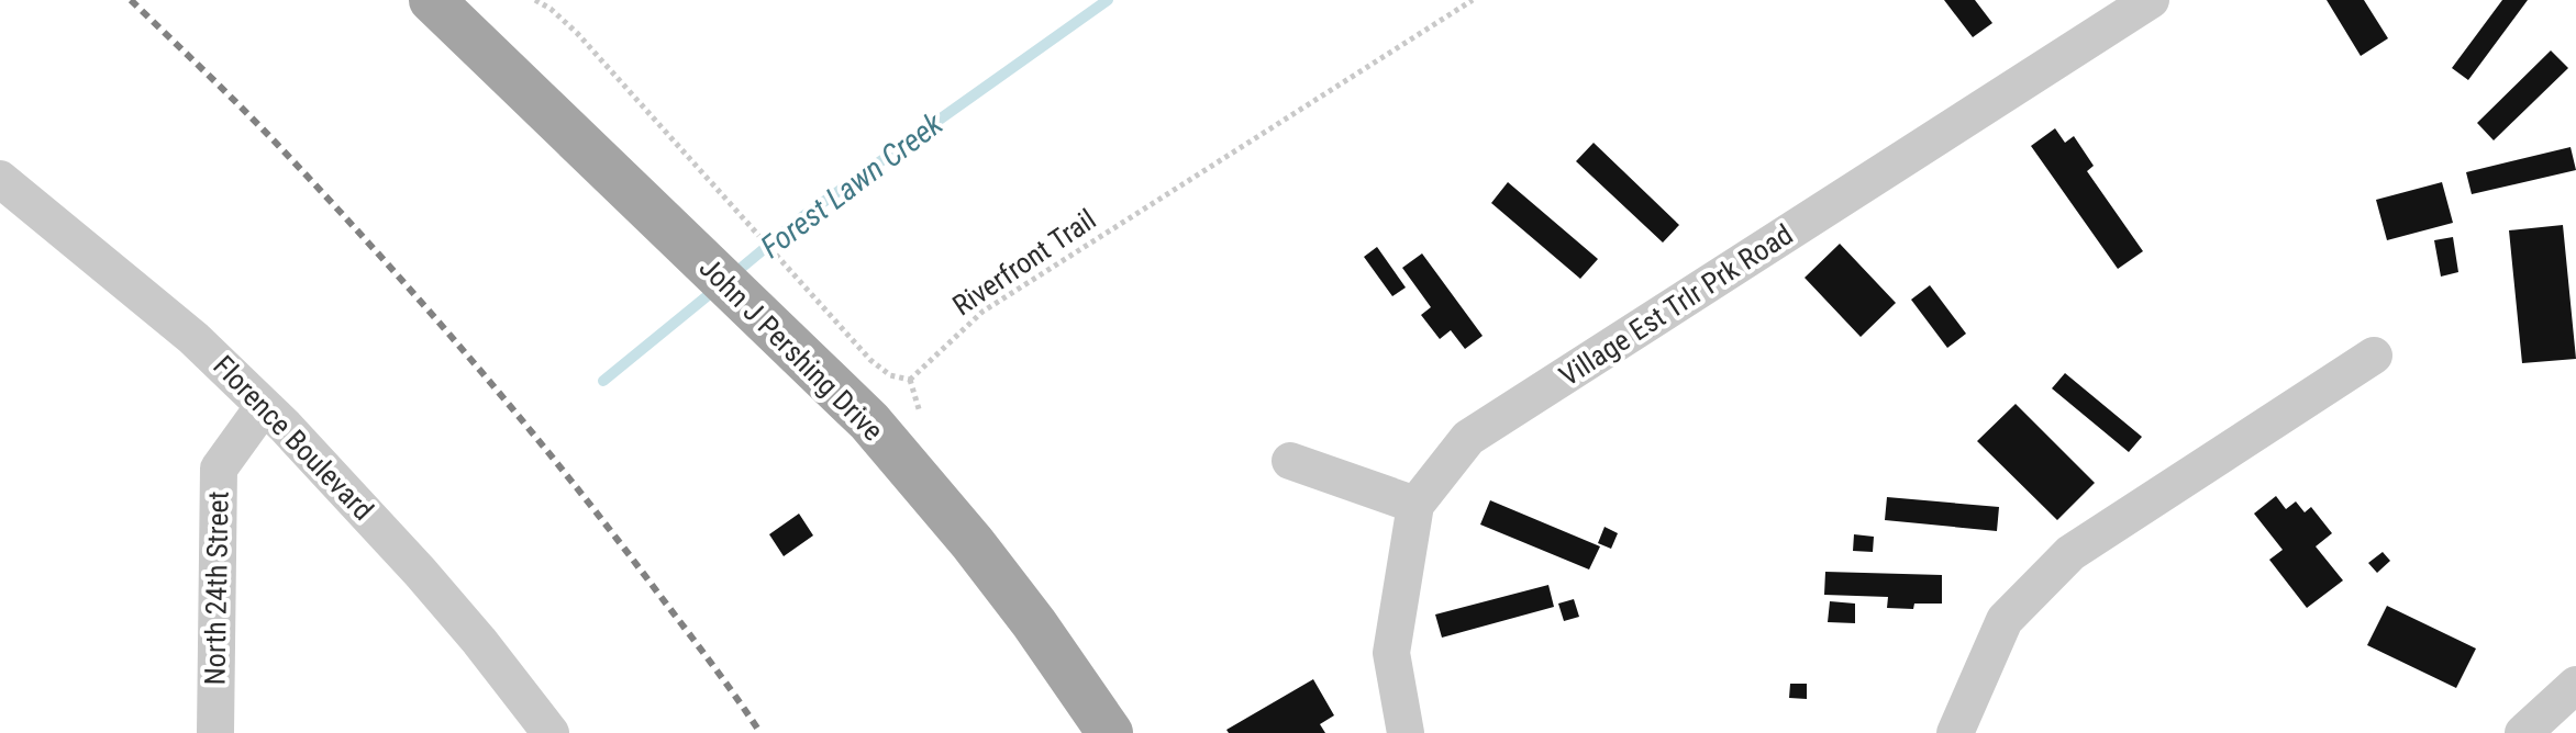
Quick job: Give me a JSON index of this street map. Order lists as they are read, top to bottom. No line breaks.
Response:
{"streets":{"main road":["John J Pershing Drive"],"street":["Village Est Trlr Prk Road","Florence Boulevard","North 24th Street"],"path":["Riverfront Trail"]},"crossings":[["Florence Boulevard","North 24th Street"]],"water":["Forest Lawn Creek"]}
